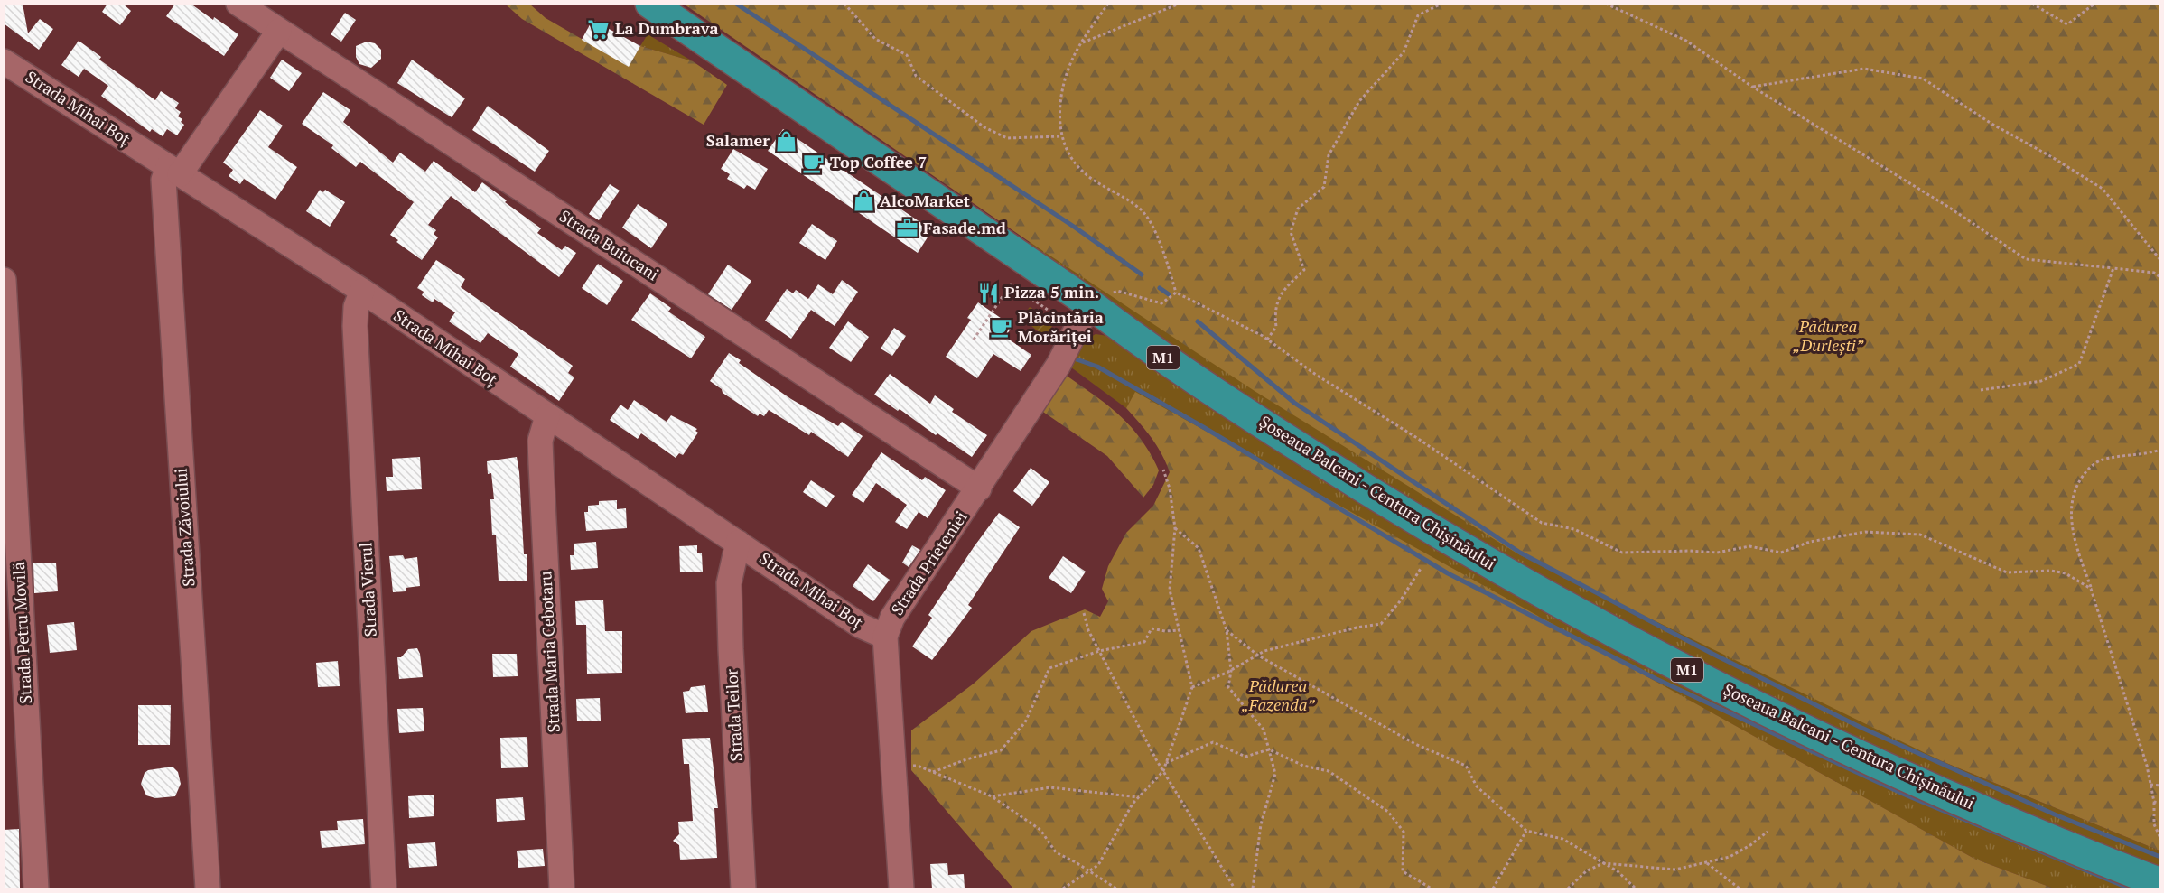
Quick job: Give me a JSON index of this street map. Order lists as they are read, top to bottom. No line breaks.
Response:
{"streets":{"highway":["M1","Șoseaua Balcani - Centura Chișinăului"],"street":["Strada Mihai Boț","Strada Buiucani","Strada Zăvoiului","Strada Prieteniei","Strada Vierul","Strada Petru Movilă","Strada Maria Cebotaru","Strada Teilor"]},"crossings":[["Strada Mihai Boț","Strada Zăvoiului"],["Strada Mihai Boț","Strada Prieteniei"],["Strada Mihai Boț","Strada Vierul"],["Strada Mihai Boț","Strada Maria Cebotaru"],["Strada Mihai Boț","Strada Teilor"],["Strada Buiucani","Strada Prieteniei"],["Șoseaua Balcani - Centura Chișinăului","Strada Prieteniei"]],"parks":["Pădurea „Durlești”","Pădurea „Fazenda”"],"places":{"supermarket":["La Dumbrava"],"shop":["Salamer","AlcoMarket"],"cafe":["Top Coffee 7","Plăcintăria Morăriței"],"office":["Fasade.md"],"restaurant":["Pizza 5 min."]}}
